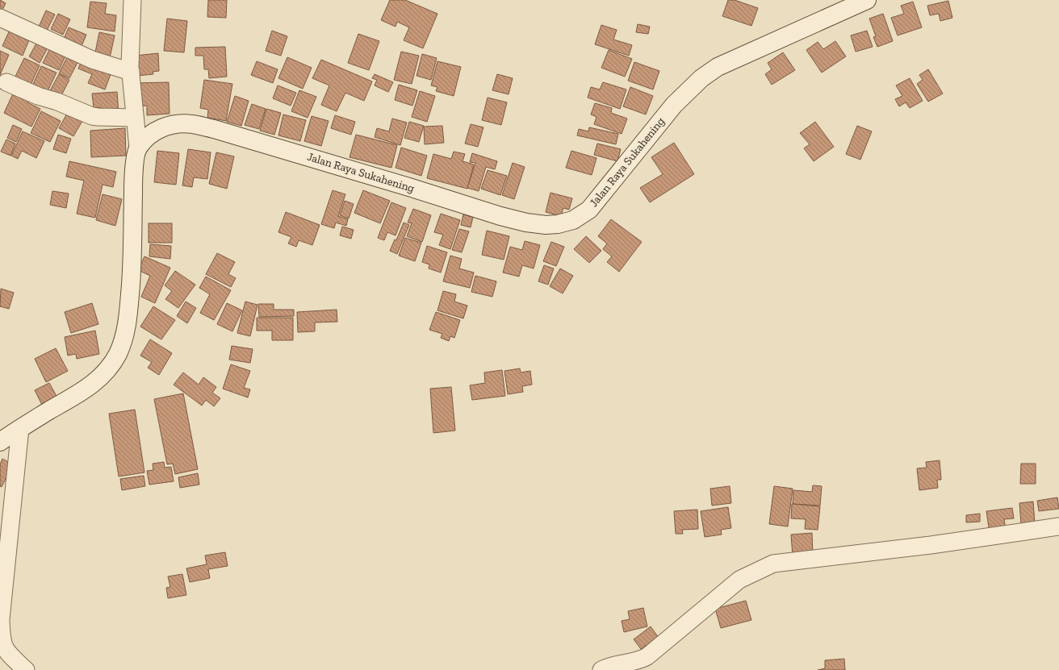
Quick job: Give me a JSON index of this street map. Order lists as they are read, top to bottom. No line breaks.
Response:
{"streets":{"main road":["Jalan Raya Sukahening"]}}
